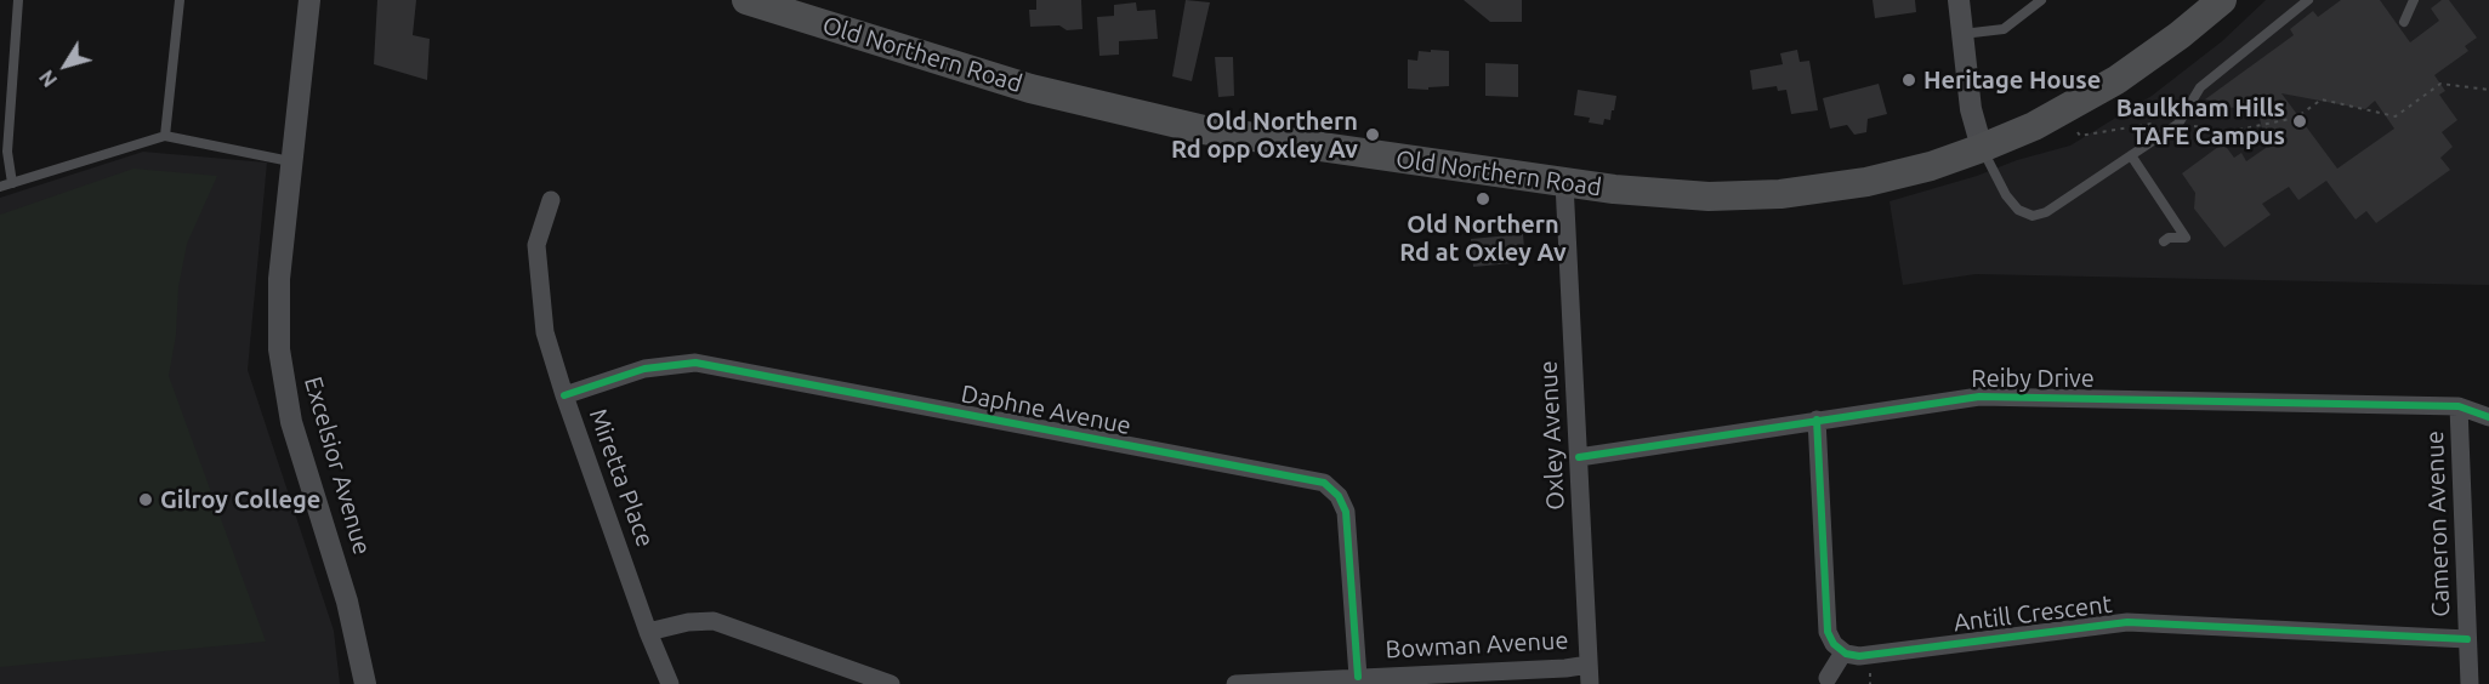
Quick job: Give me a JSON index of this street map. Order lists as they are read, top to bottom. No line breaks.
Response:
{"streets":{"main road":["Old Northern Road"],"street":["Reiby Drive","Daphne Avenue","Oxley Avenue","Excelsior Avenue","Miretta Place","Cameron Avenue","Antill Crescent","Bowman Avenue"]},"crossings":[["Old Northern Road","Oxley Avenue"],["Reiby Drive","Oxley Avenue"],["Reiby Drive","Cameron Avenue"],["Daphne Avenue","Miretta Place"],["Daphne Avenue","Bowman Avenue"],["Oxley Avenue","Bowman Avenue"],["Cameron Avenue","Antill Crescent"]],"places":["Heritage House","Baulkham Hills TAFE Campus","Old Northern Rd opp Oxley Av","Old Northern Rd at Oxley Av","Gilroy College"],"north":"bottom left"}
